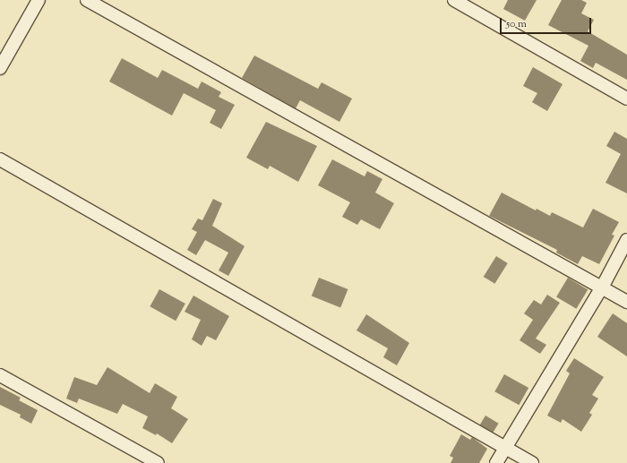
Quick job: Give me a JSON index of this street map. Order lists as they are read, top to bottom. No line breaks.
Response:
{"scale_bar":"50 m"}
